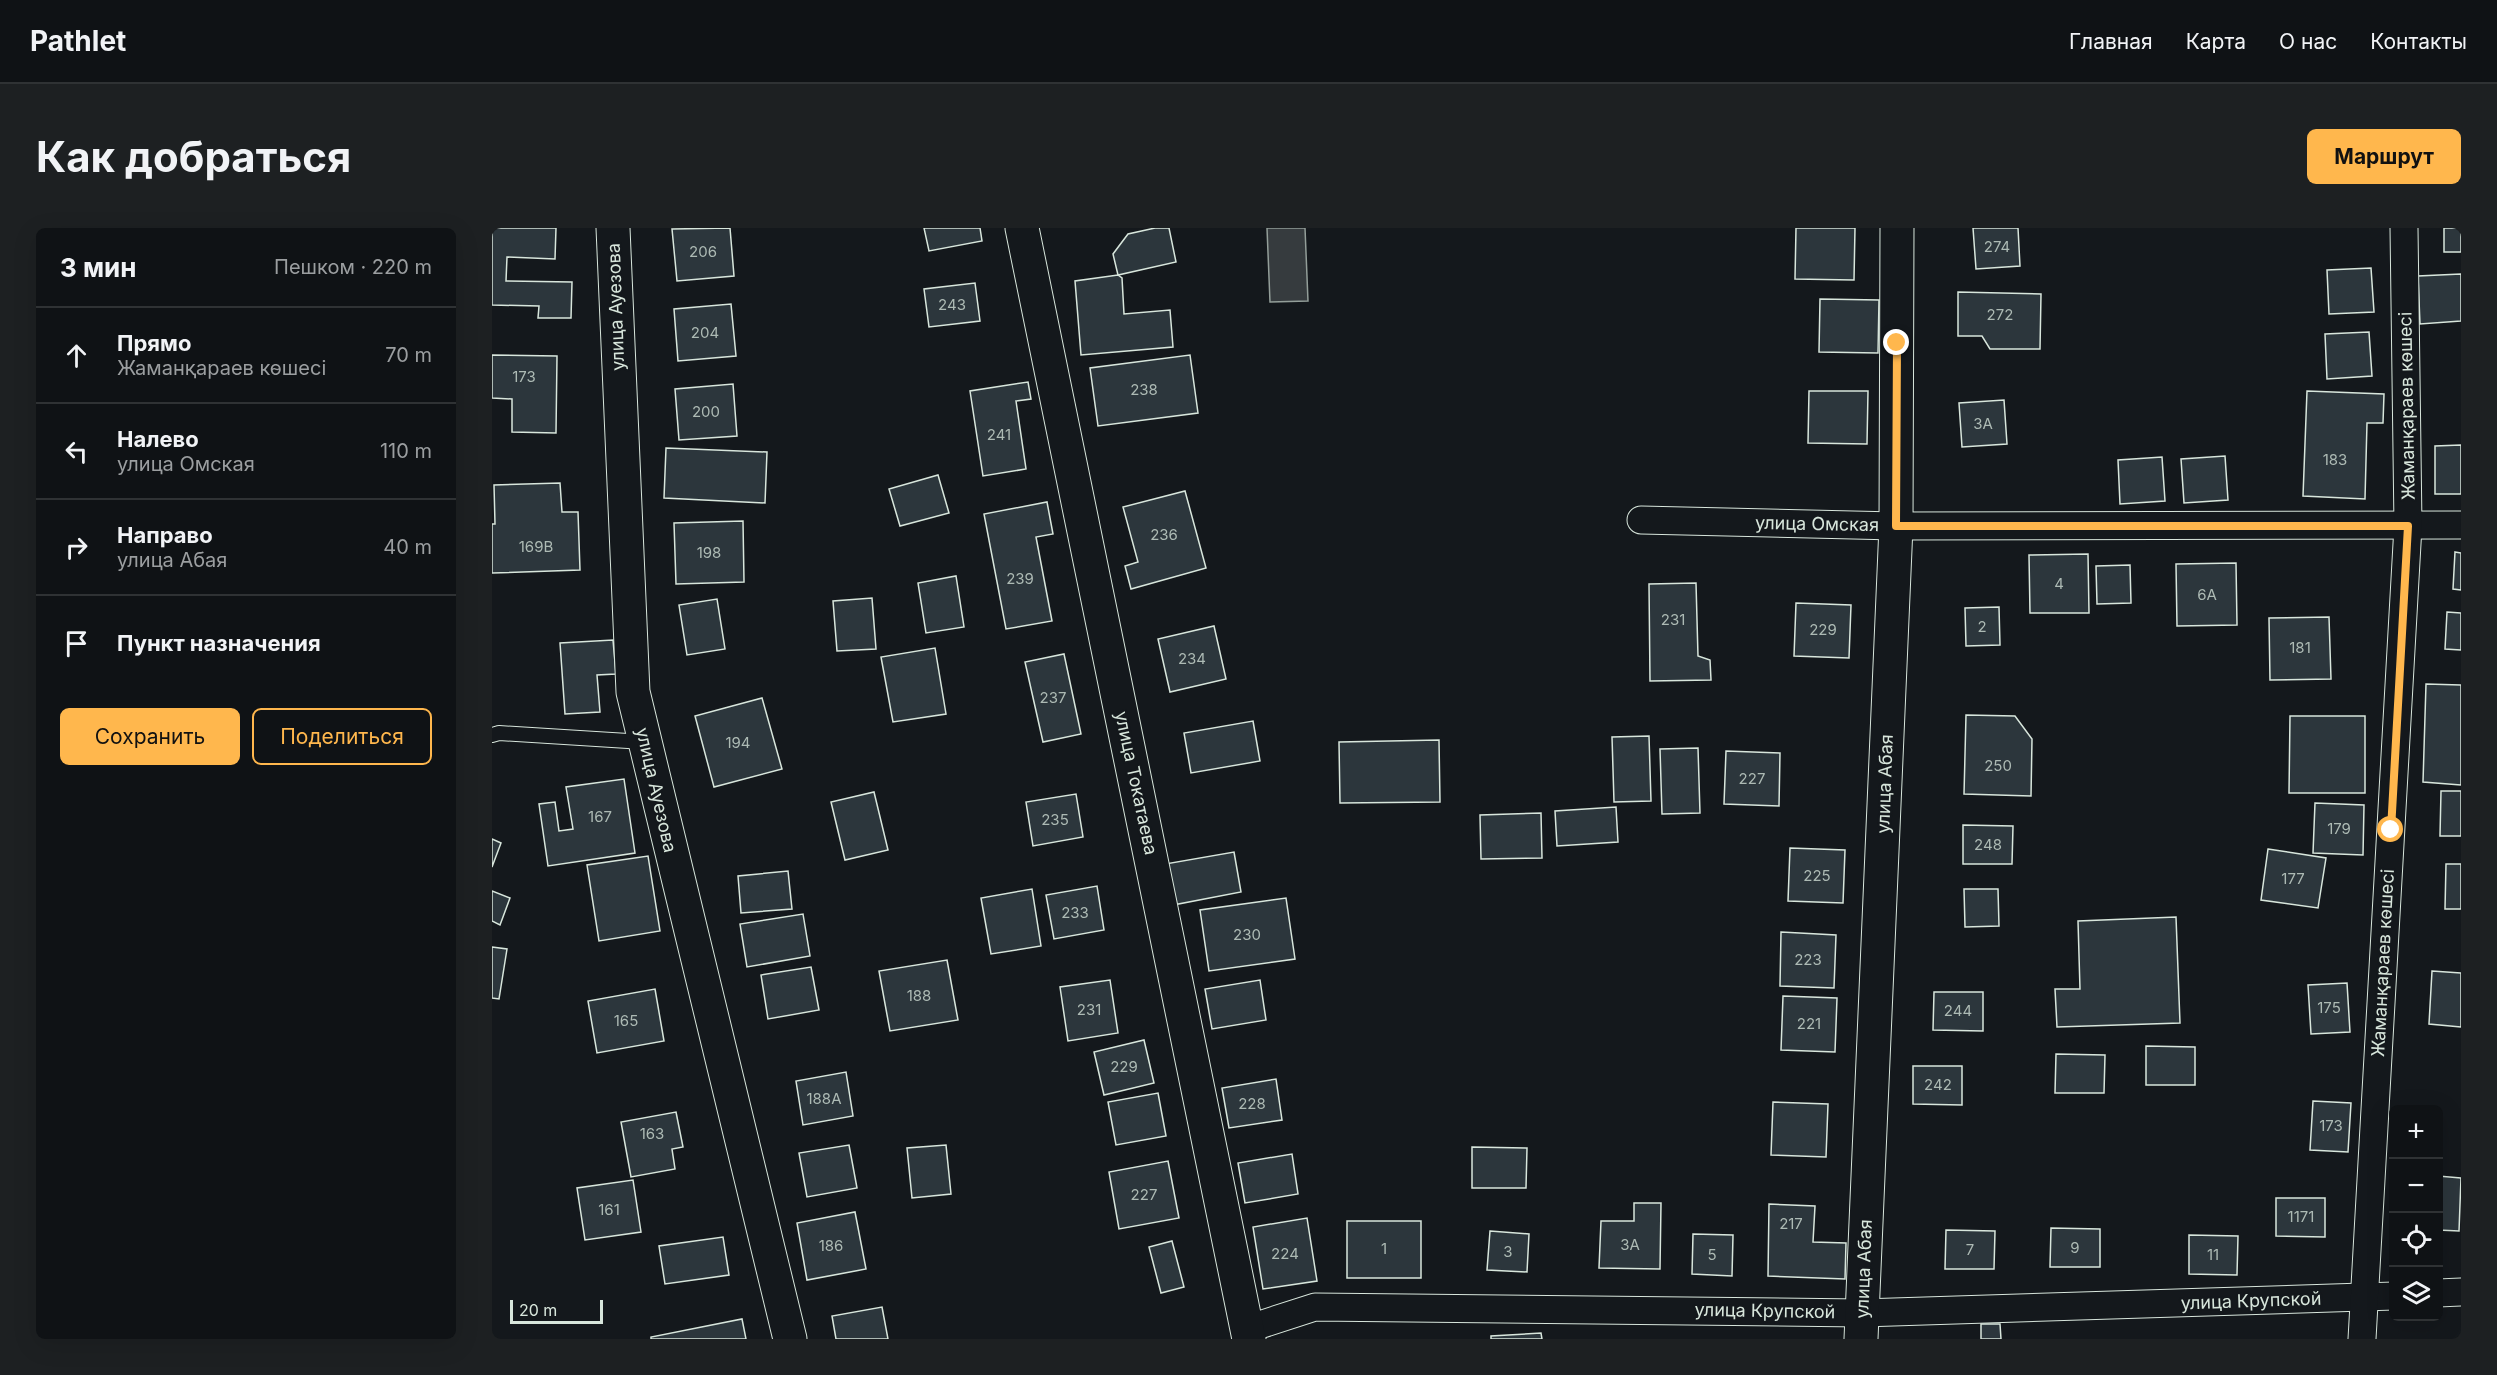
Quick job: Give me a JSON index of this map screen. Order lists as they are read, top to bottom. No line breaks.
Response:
{"streets":{"street":["улица Ауезова","Жаманқараев көшесі","улица Омская","улица Токатаева","улица Абая","улица Крупской"]},"crossings":[["Жаманқараев көшесі","улица Омская"],["Жаманқараев көшесі","улица Крупской"],["улица Омская","улица Абая"],["улица Токатаева","улица Крупской"],["улица Абая","улица Крупской"]],"house_numbers":["274","206","243","272","204","173","238","200","3А","241","183","236","169В","198","239","4","6А","231","2","229","181","234","237","194","250","227","167","235","179","248","225","177","233","230","223","188","175","231","244","165","221","229","242","188А","228","173","163","227","161","1171","217","3А","186","9","1","7","3","224","5","11"],"scale_bar":"20 m","page":{"header":"Pathlet","nav":["Главная","Карта","О нас","Контакты"],"buttons":["Маршрут",["Сохранить","Поделиться"]],"title":"Как добраться","heading":["3 мин","Пешком · 220 m"],"list":[["Прямо","Жаманқараев көшесі","70 m"],["Налево","улица Омская","110 m"],["Направо","улица Абая","40 m"],"Пункт назначения"],"map_buttons":["+","−"],"scale":"20 m"}}
